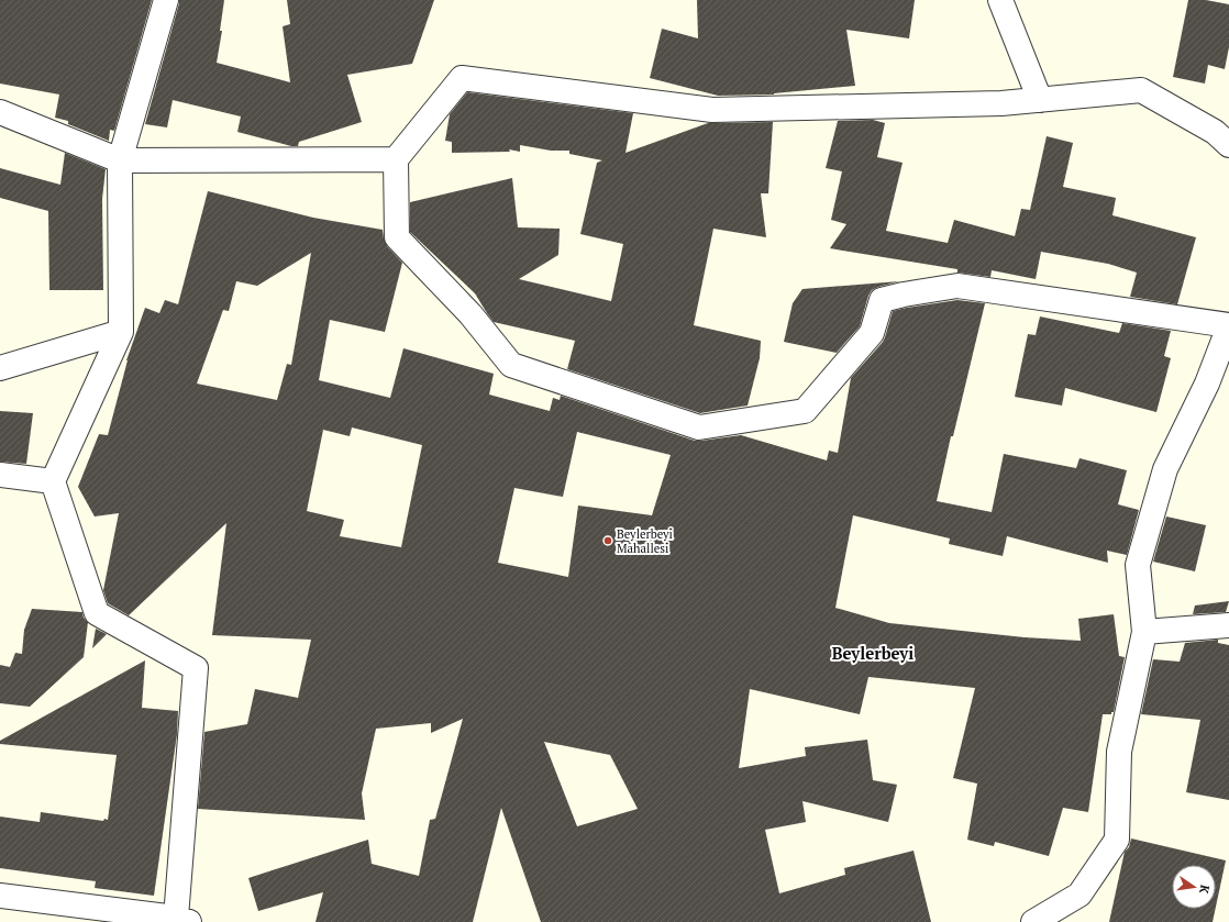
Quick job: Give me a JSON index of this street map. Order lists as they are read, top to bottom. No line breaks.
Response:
{"districts":["Beylerbeyi"],"places":["Beylerbeyi Mahallesi"],"north":"right"}
